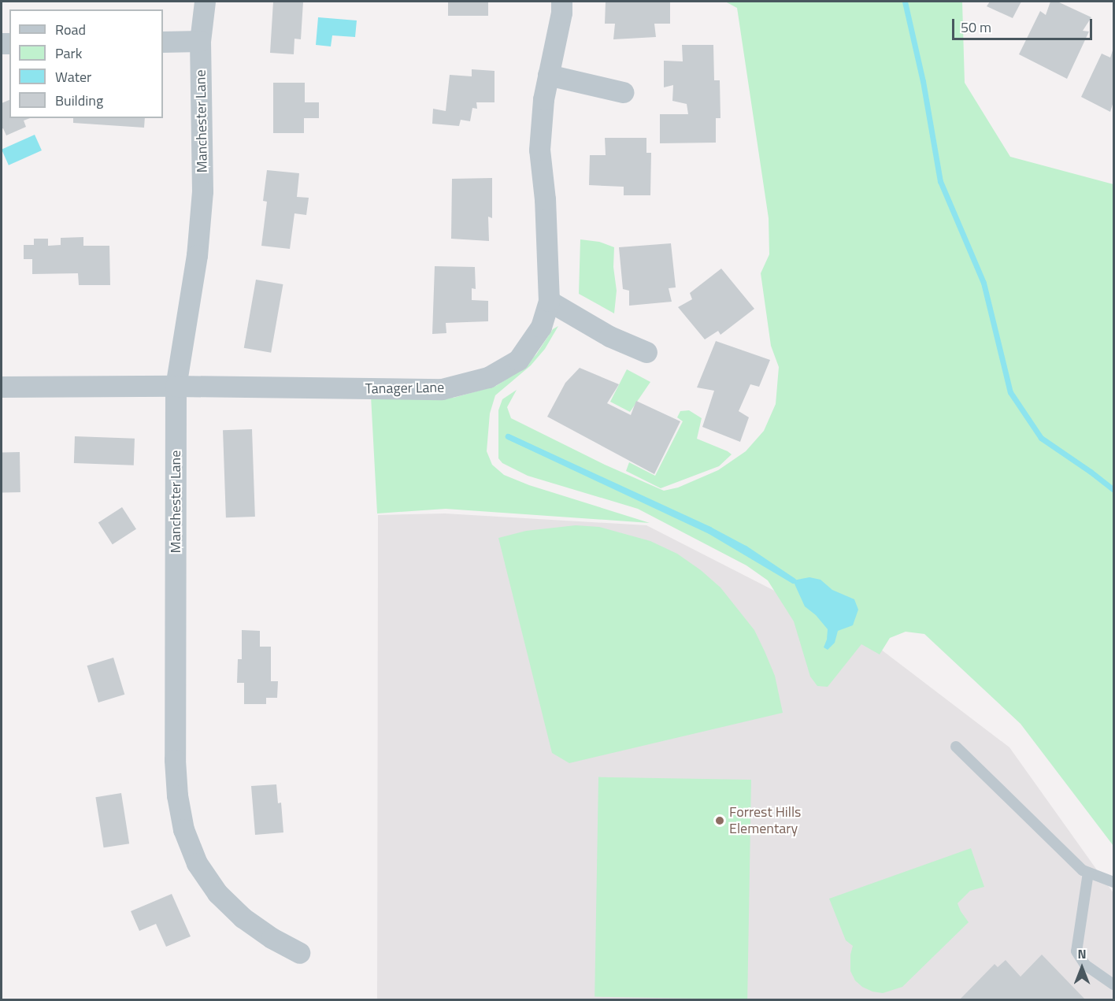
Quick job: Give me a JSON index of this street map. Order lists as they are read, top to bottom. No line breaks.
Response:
{"streets":{"street":["Manchester Lane","Tanager Lane"]},"crossings":[["Manchester Lane","Tanager Lane"]],"places":["Forrest Hills Elementary"],"legend":["Road","Park","Water","Building"],"scale_bar":"50 m","north":"top"}
